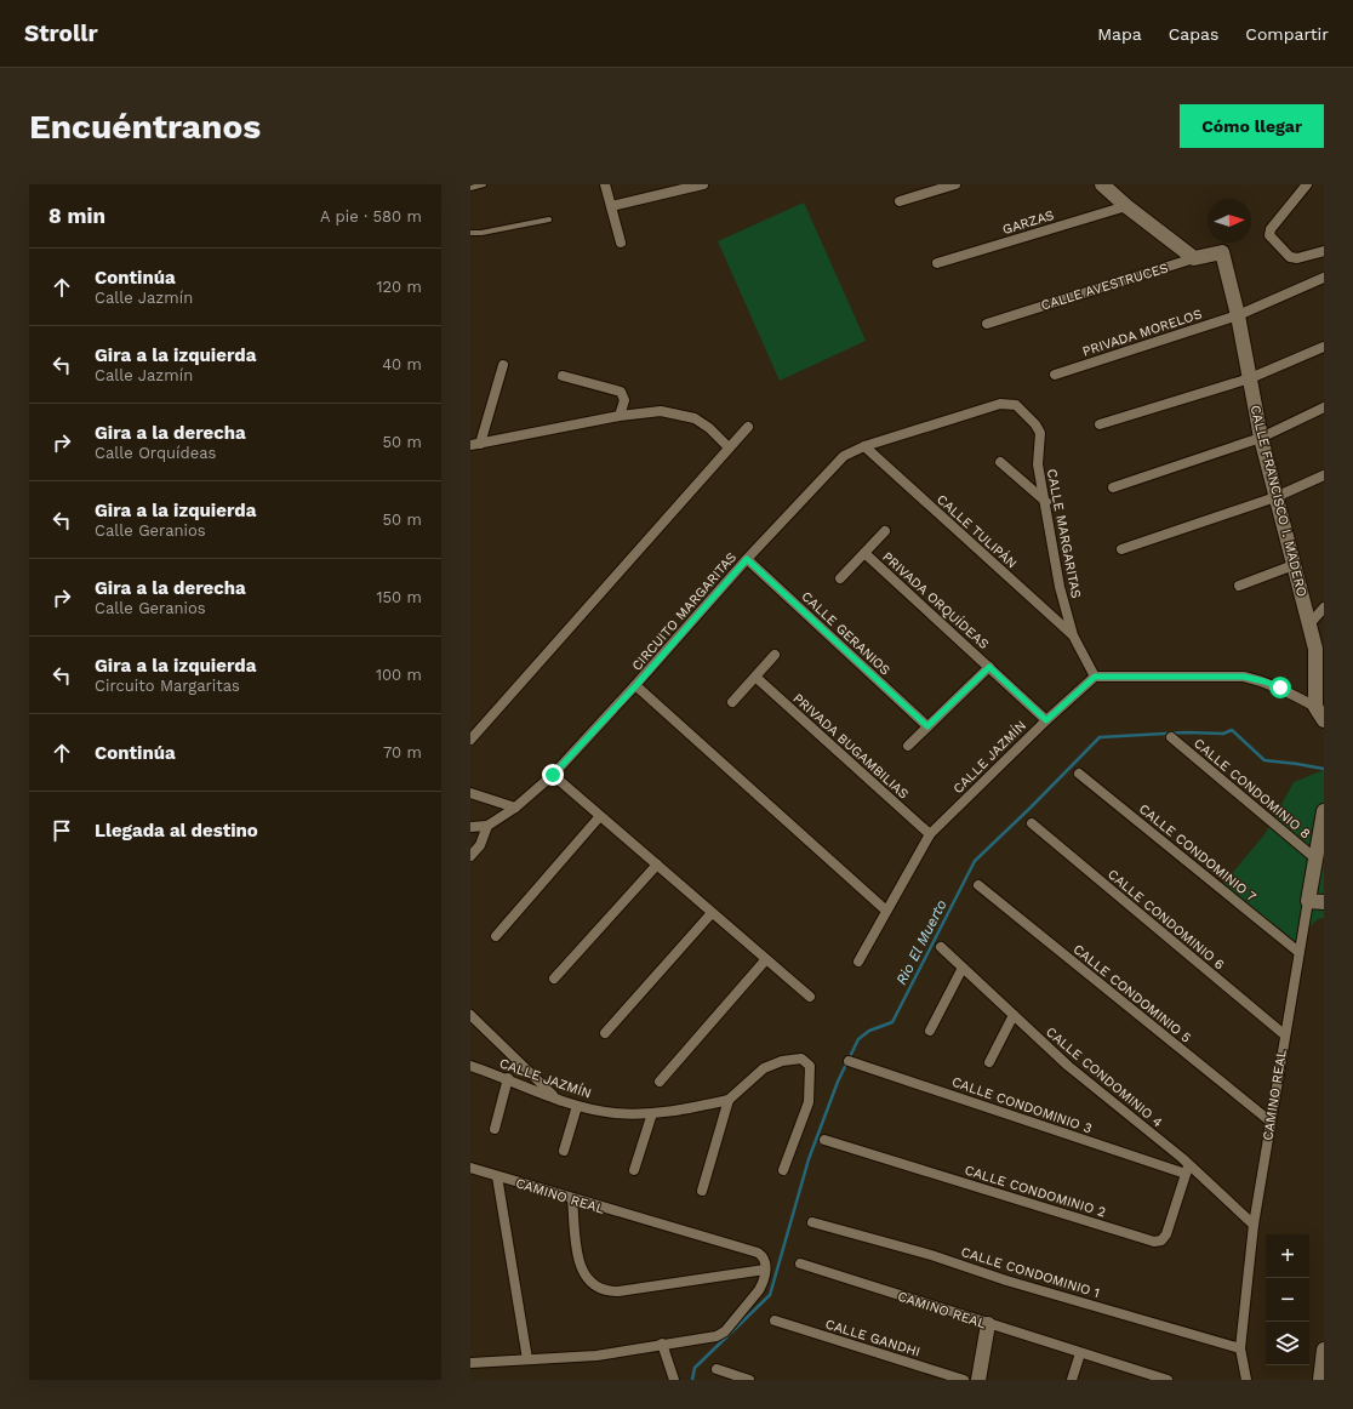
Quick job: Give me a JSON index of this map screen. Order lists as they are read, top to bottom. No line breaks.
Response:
{"streets":{"main road":["CALLE AVESTRUCES","CALLE FRANCISCO I. MADERO","CAMINO REAL"],"street":["GARZAS","PRIVADA MORELOS","CALLE TULIPÁN","CALLE MARGARITAS","PRIVADA ORQUÍDEAS","CIRCUITO MARGARITAS","CALLE GERANIOS","PRIVADA BUGAMBILIAS","CALLE JAZMÍN","CALLE CONDOMINIO 8","CALLE CONDOMINIO 7","CALLE CONDOMINIO 6","CALLE CONDOMINIO 5","CALLE CONDOMINIO 4","CALLE CONDOMINIO 3","CALLE CONDOMINIO 2","CALLE CONDOMINIO 1","CALLE GANDHI"]},"crossings":[["CALLE AVESTRUCES","CALLE FRANCISCO I. MADERO"],["PRIVADA MORELOS","CALLE FRANCISCO I. MADERO"],["CALLE TULIPÁN","CALLE MARGARITAS"],["CALLE TULIPÁN","CIRCUITO MARGARITAS"],["CALLE MARGARITAS","CIRCUITO MARGARITAS"],["CALLE MARGARITAS","CALLE JAZMÍN"],["PRIVADA ORQUÍDEAS","CALLE JAZMÍN"],["CIRCUITO MARGARITAS","CALLE GERANIOS"],["CIRCUITO MARGARITAS","CALLE JAZMÍN"],["PRIVADA BUGAMBILIAS","CALLE JAZMÍN"],["CALLE CONDOMINIO 8","CAMINO REAL"],["CALLE CONDOMINIO 7","CAMINO REAL"],["CALLE CONDOMINIO 6","CAMINO REAL"],["CALLE CONDOMINIO 5","CAMINO REAL"],["CALLE CONDOMINIO 4","CAMINO REAL"],["CALLE CONDOMINIO 4","CALLE CONDOMINIO 3"],["CALLE CONDOMINIO 4","CALLE CONDOMINIO 2"],["CAMINO REAL","CALLE CONDOMINIO 1"],["CALLE CONDOMINIO 3","CALLE CONDOMINIO 2"]],"water":["Rio El Muerto"],"north":"right","page":{"header":"Strollr","nav":["Mapa","Capas","Compartir"],"buttons":"Cómo llegar","title":"Encuéntranos","heading":["8 min","A pie · 580 m"],"list":[["Continúa","Calle Jazmín","120 m"],["Gira a la izquierda","Calle Jazmín","40 m"],["Gira a la derecha","Calle Orquídeas","50 m"],["Gira a la izquierda","Calle Geranios","50 m"],["Gira a la derecha","Calle Geranios","150 m"],["Gira a la izquierda","Circuito Margaritas","100 m"],["Continúa","70 m"],"Llegada al destino"],"map_buttons":["+","−"]}}
